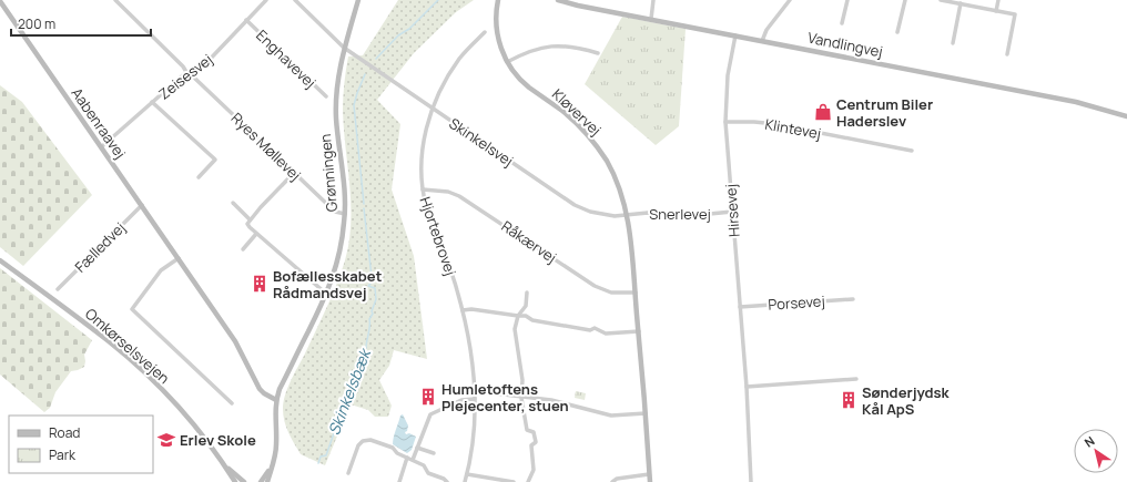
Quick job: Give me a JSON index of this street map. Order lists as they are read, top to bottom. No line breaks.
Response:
{"streets":{"street":["Vandlingvej","Enghavevej","Zeisesvej","Kløvervej","Aabenraavej","Klintevej","Skinkelsvej","Ryes Møllevej","Grønningen","Hirsevej","Snerlevej","Hjortebrovej","Råkærvej","Fælledvej","Porsevej","Omkørselsvejen"]},"crossings":[["Vandlingvej","Hirsevej"],["Enghavevej","Zeisesvej"],["Zeisesvej","Aabenraavej"],["Zeisesvej","Ryes Møllevej"],["Kløvervej","Skinkelsvej"],["Kløvervej","Snerlevej"],["Kløvervej","Råkærvej"],["Aabenraavej","Grønningen"],["Aabenraavej","Fælledvej"],["Klintevej","Hirsevej"],["Skinkelsvej","Grønningen"],["Skinkelsvej","Snerlevej"],["Skinkelsvej","Hjortebrovej"],["Ryes Møllevej","Grønningen"],["Hirsevej","Snerlevej"],["Hirsevej","Porsevej"],["Hjortebrovej","Råkærvej"]],"water":["Skinkelsbæk"],"places":{"shop":["Centrum Biler Haderslev"],"building":["Bofællesskabet Rådmandsvej","Humletoftens Plejecenter, stuen","Sønderjydsk Kål ApS"],"school or university":["Erlev Skole"]},"legend":["Road","Park"],"scale_bar":"200 m","north":"top left"}
